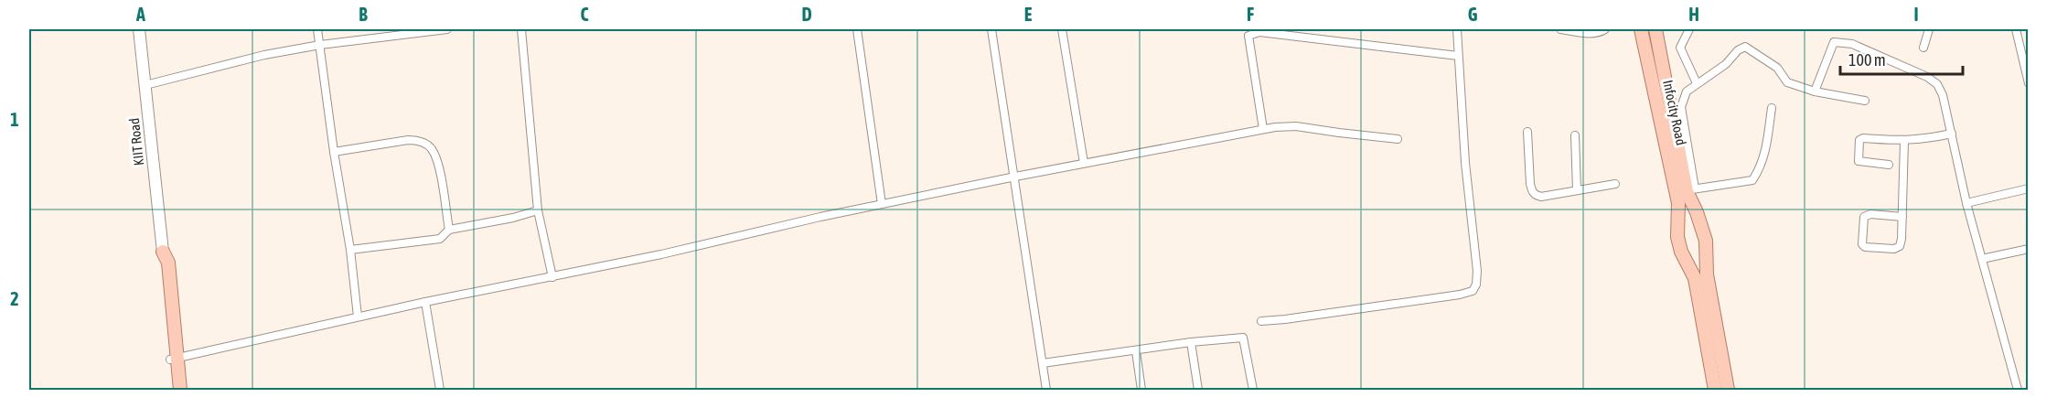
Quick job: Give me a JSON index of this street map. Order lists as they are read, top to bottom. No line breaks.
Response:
{"streets":{"main road":["Infocity Road","KIIT Road"]},"scale_bar":"100 m","grid":{"columns":["A","B","C","D","E","F","G","H","I"],"rows":["1","2"]}}
